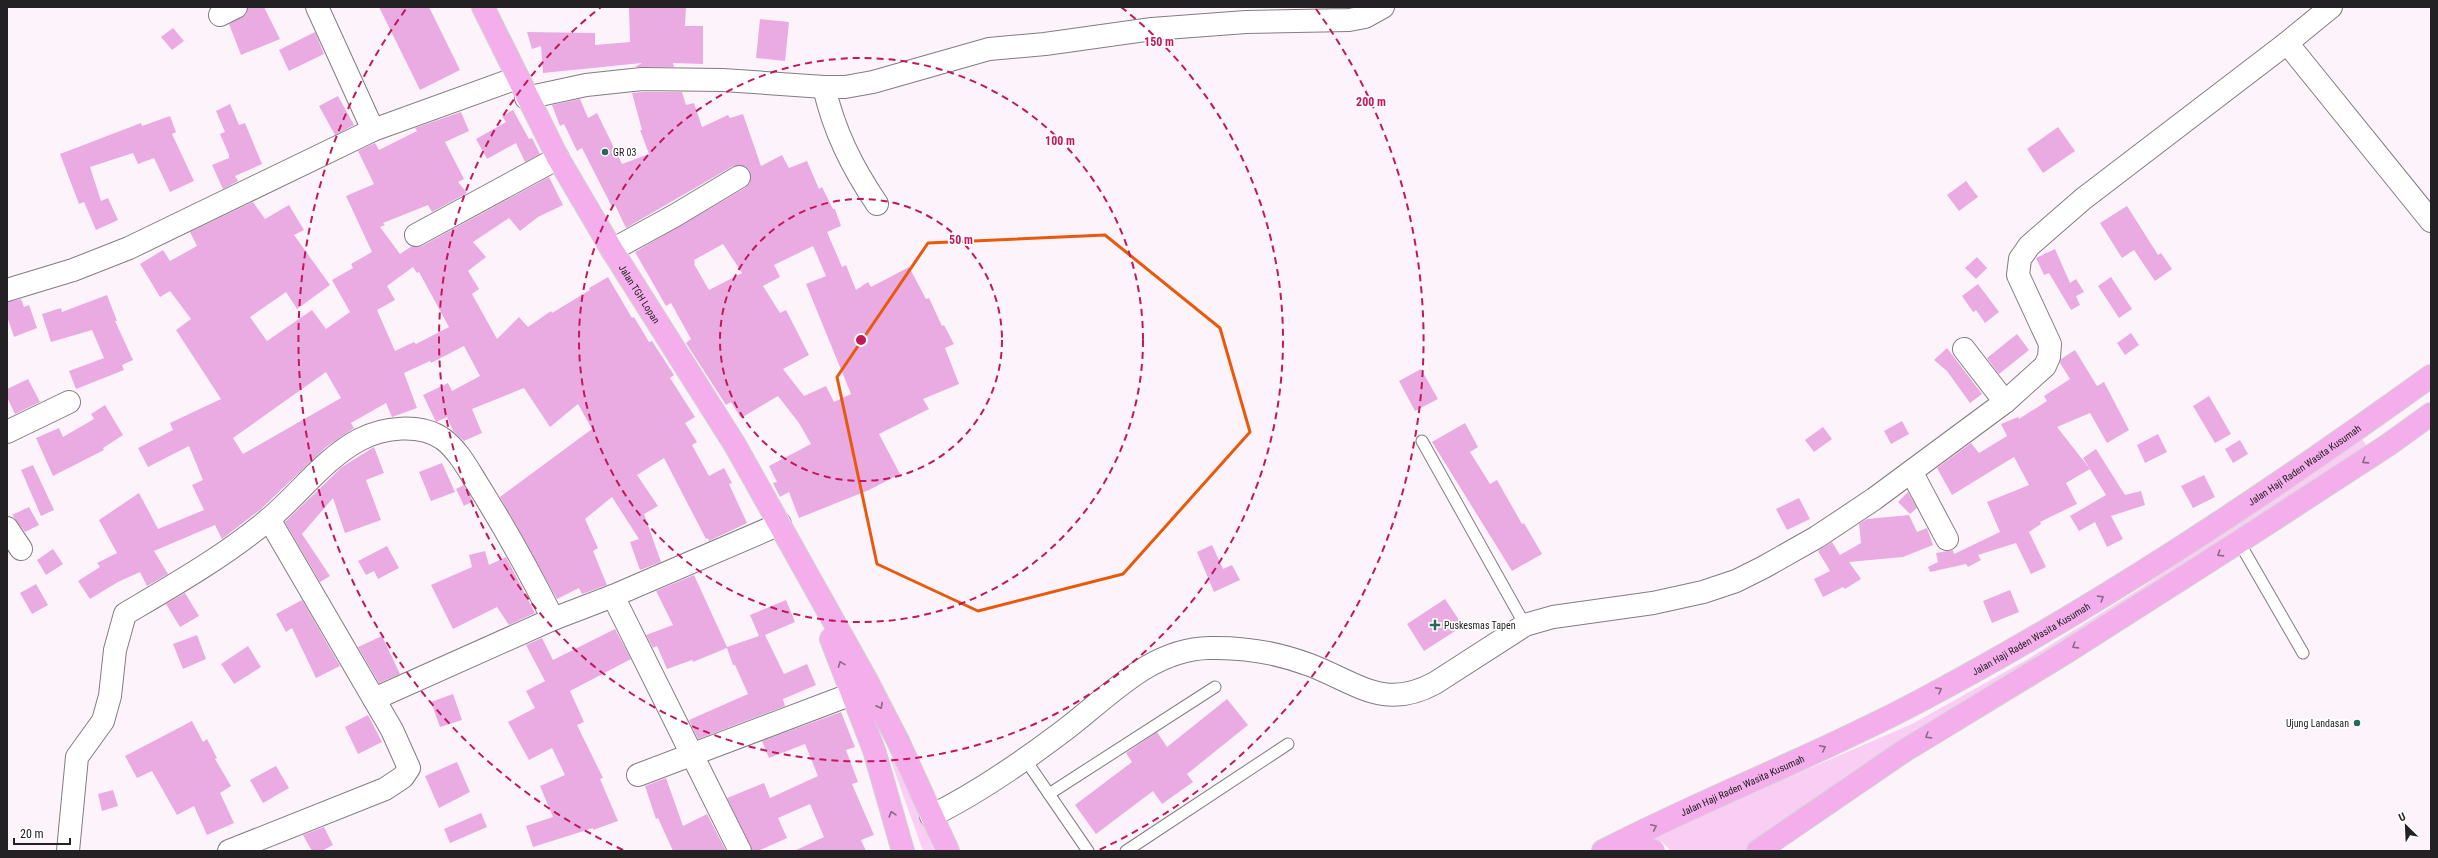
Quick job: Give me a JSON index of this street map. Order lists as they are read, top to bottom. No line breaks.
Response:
{"streets":{"highway":["Jalan TGH Lopan","Jalan Haji Raden Wasita Kusumah"]},"places":{"other":["GR 03","Ujung Landasan"],"health":["Puskesmas Tapen"]},"scale_bar":"20 m","north":"top left","rings":["150 m","200 m","100 m","50 m"]}
